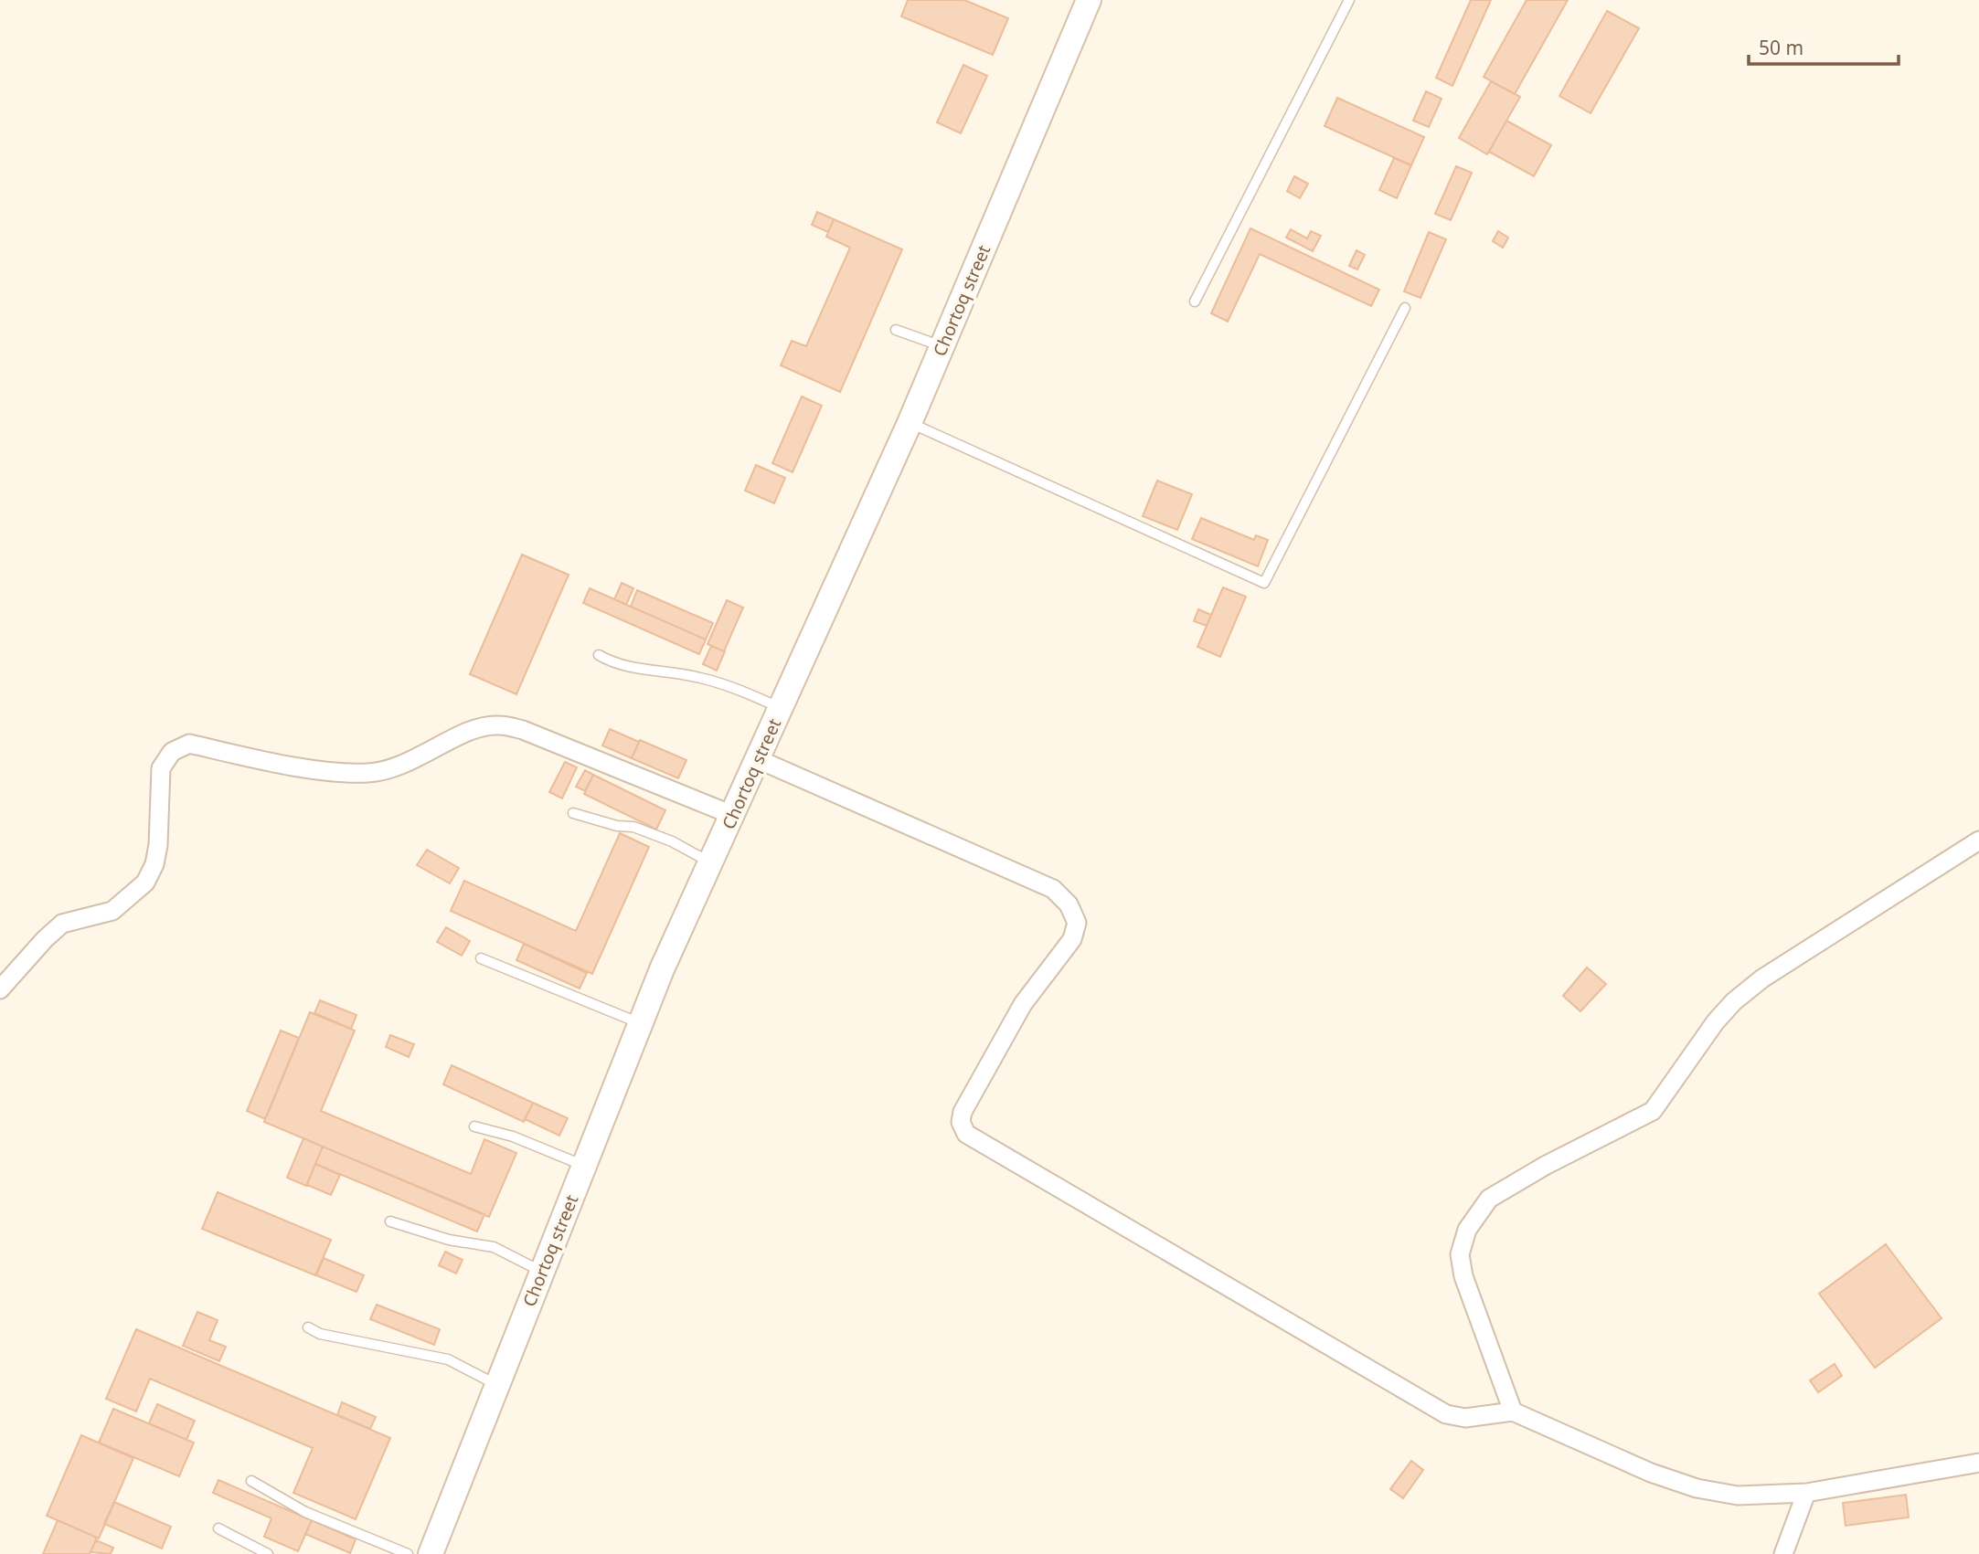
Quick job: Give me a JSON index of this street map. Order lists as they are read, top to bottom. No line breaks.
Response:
{"streets":{"main road":["Chortoq street"]},"scale_bar":"50 m"}
